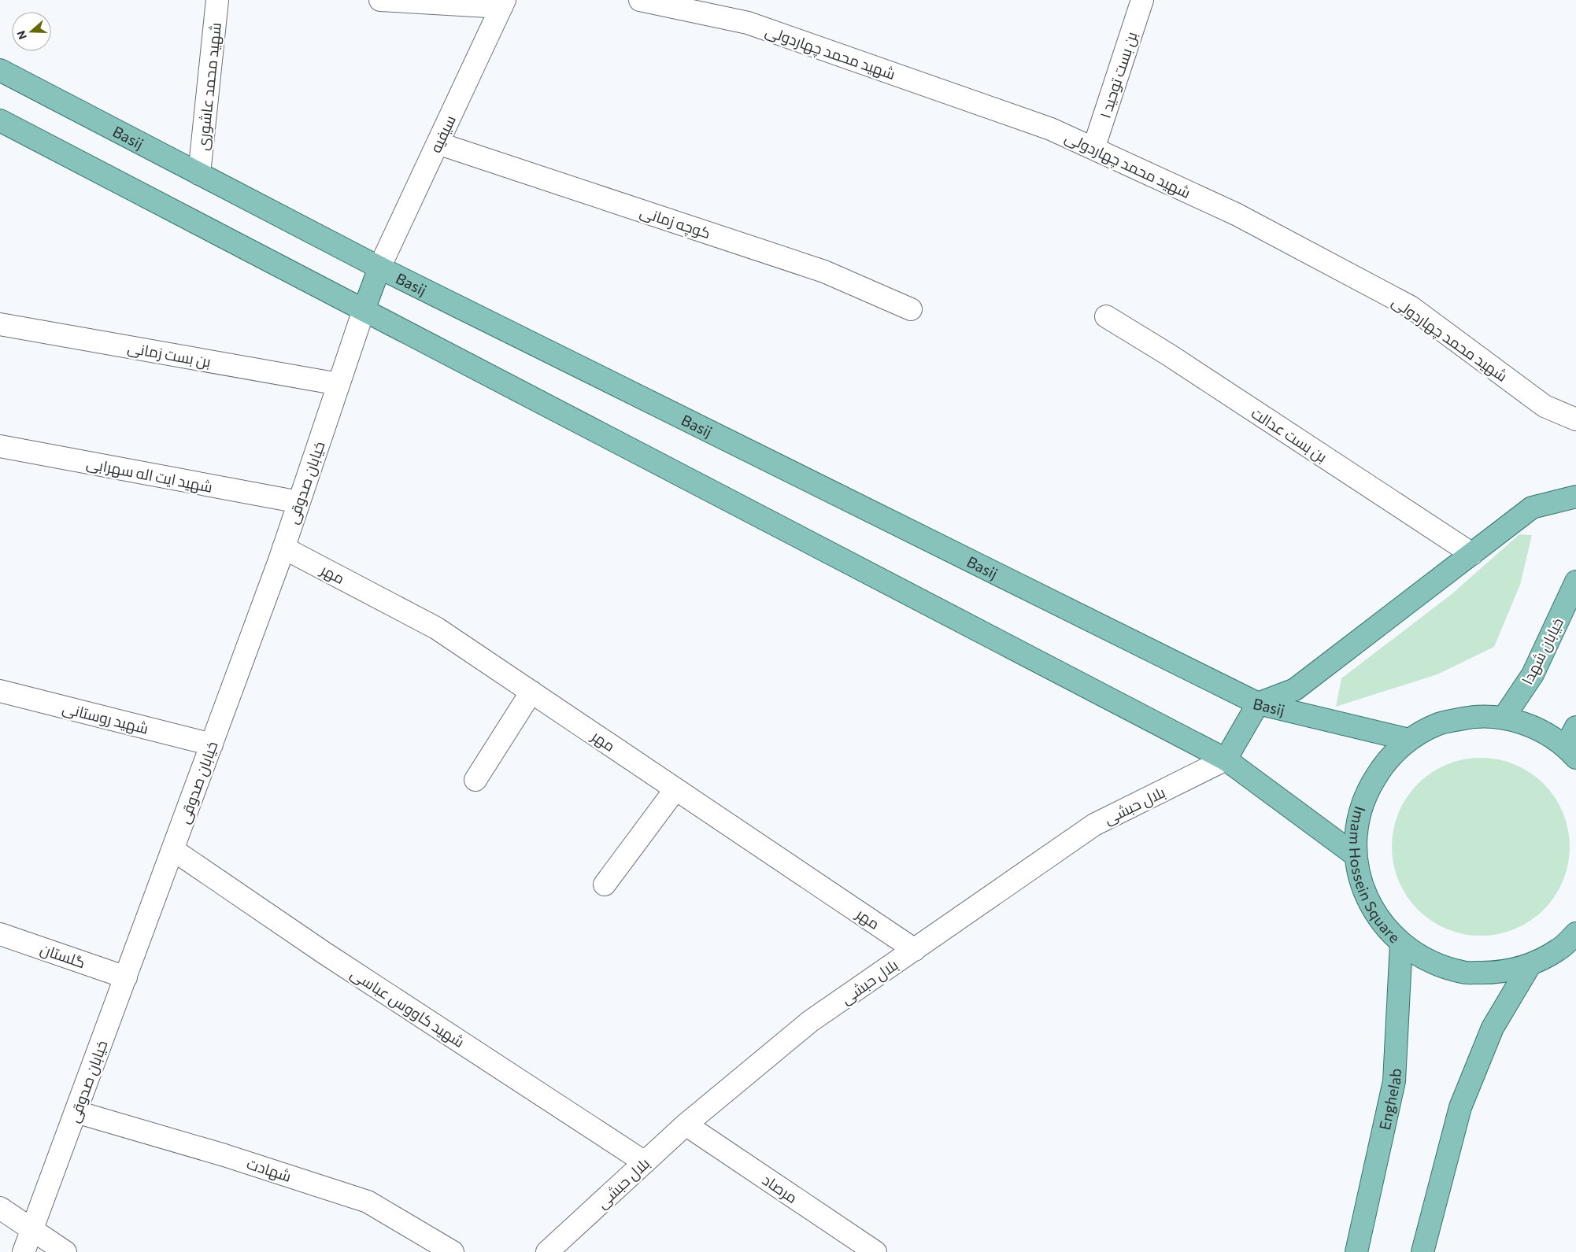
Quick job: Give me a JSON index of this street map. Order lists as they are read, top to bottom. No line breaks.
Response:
{"streets":{"main road":["Basij","خیابان شهدا","Imam Hossein Square","Enghelab"],"street":["شهید محمد چهاردولی","بن بست توحید ۱","شهید محمد عاشوری","سیفیه","کوچه زمانی","بن بست زمانی","بن بست عدالت","شهید ایت اله سهرابی","خیابان صدوقی","مهر","شهید روستانی","بلال حبشی","گلستان","شهید کاووس عباسی","شهادت","مرصاد"]},"crossings":[["شهید محمد چهاردولی","بن بست توحید ۱"],["شهید محمد عاشوری","Basij"],["سیفیه","Basij"],["سیفیه","کوچه زمانی"],["Basij","Imam Hossein Square"],["بن بست زمانی","خیابان صدوقی"],["شهید ایت اله سهرابی","خیابان صدوقی"],["خیابان صدوقی","مهر"],["خیابان صدوقی","شهید روستانی"],["خیابان صدوقی","گلستان"],["خیابان صدوقی","شهید کاووس عباسی"],["خیابان صدوقی","شهادت"],["مهر","بلال حبشی"],["خیابان شهدا","Imam Hossein Square"],["بلال حبشی","شهید کاووس عباسی"],["بلال حبشی","مرصاد"],["Imam Hossein Square","Enghelab"]],"north":"left"}
